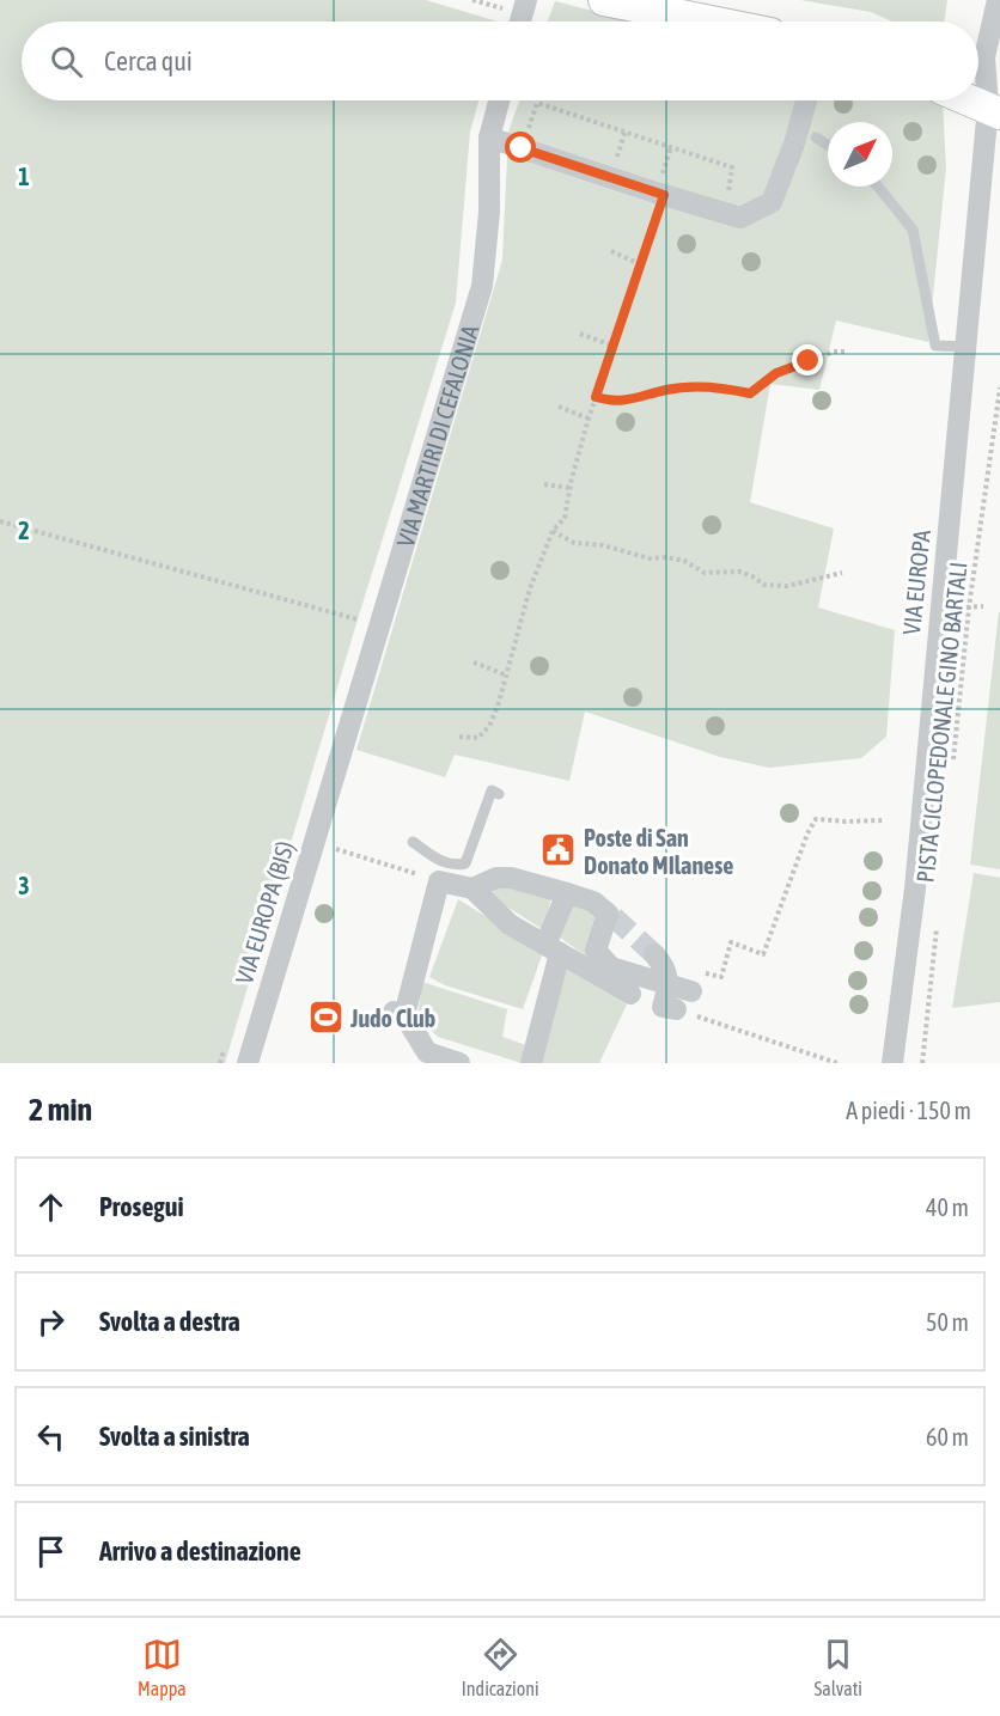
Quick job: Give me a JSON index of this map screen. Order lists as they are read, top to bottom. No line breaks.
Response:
{"streets":{"street":["VIA MARTIRI DI CEFALONIA","VIA EUROPA","VIA EUROPA (BIS)"],"path":["PISTA CICLOPEDONALE GINO BARTALI"]},"crossings":[["VIA MARTIRI DI CEFALONIA","VIA EUROPA (BIS)"]],"places":{"public building":["Poste di San Donato MIlanese"],"sports":["Judo Club"]},"north":"top right","page":{"search":"Cerca qui","heading":["2 min","A piedi · 150 m"],"list":[["Prosegui","40 m"],["Svolta a destra","50 m"],["Svolta a sinistra","60 m"],"Arrivo a destinazione"],"nav":["Mappa","Indicazioni","Salvati"]},"grid":{"rows":["1","2","3"]}}
